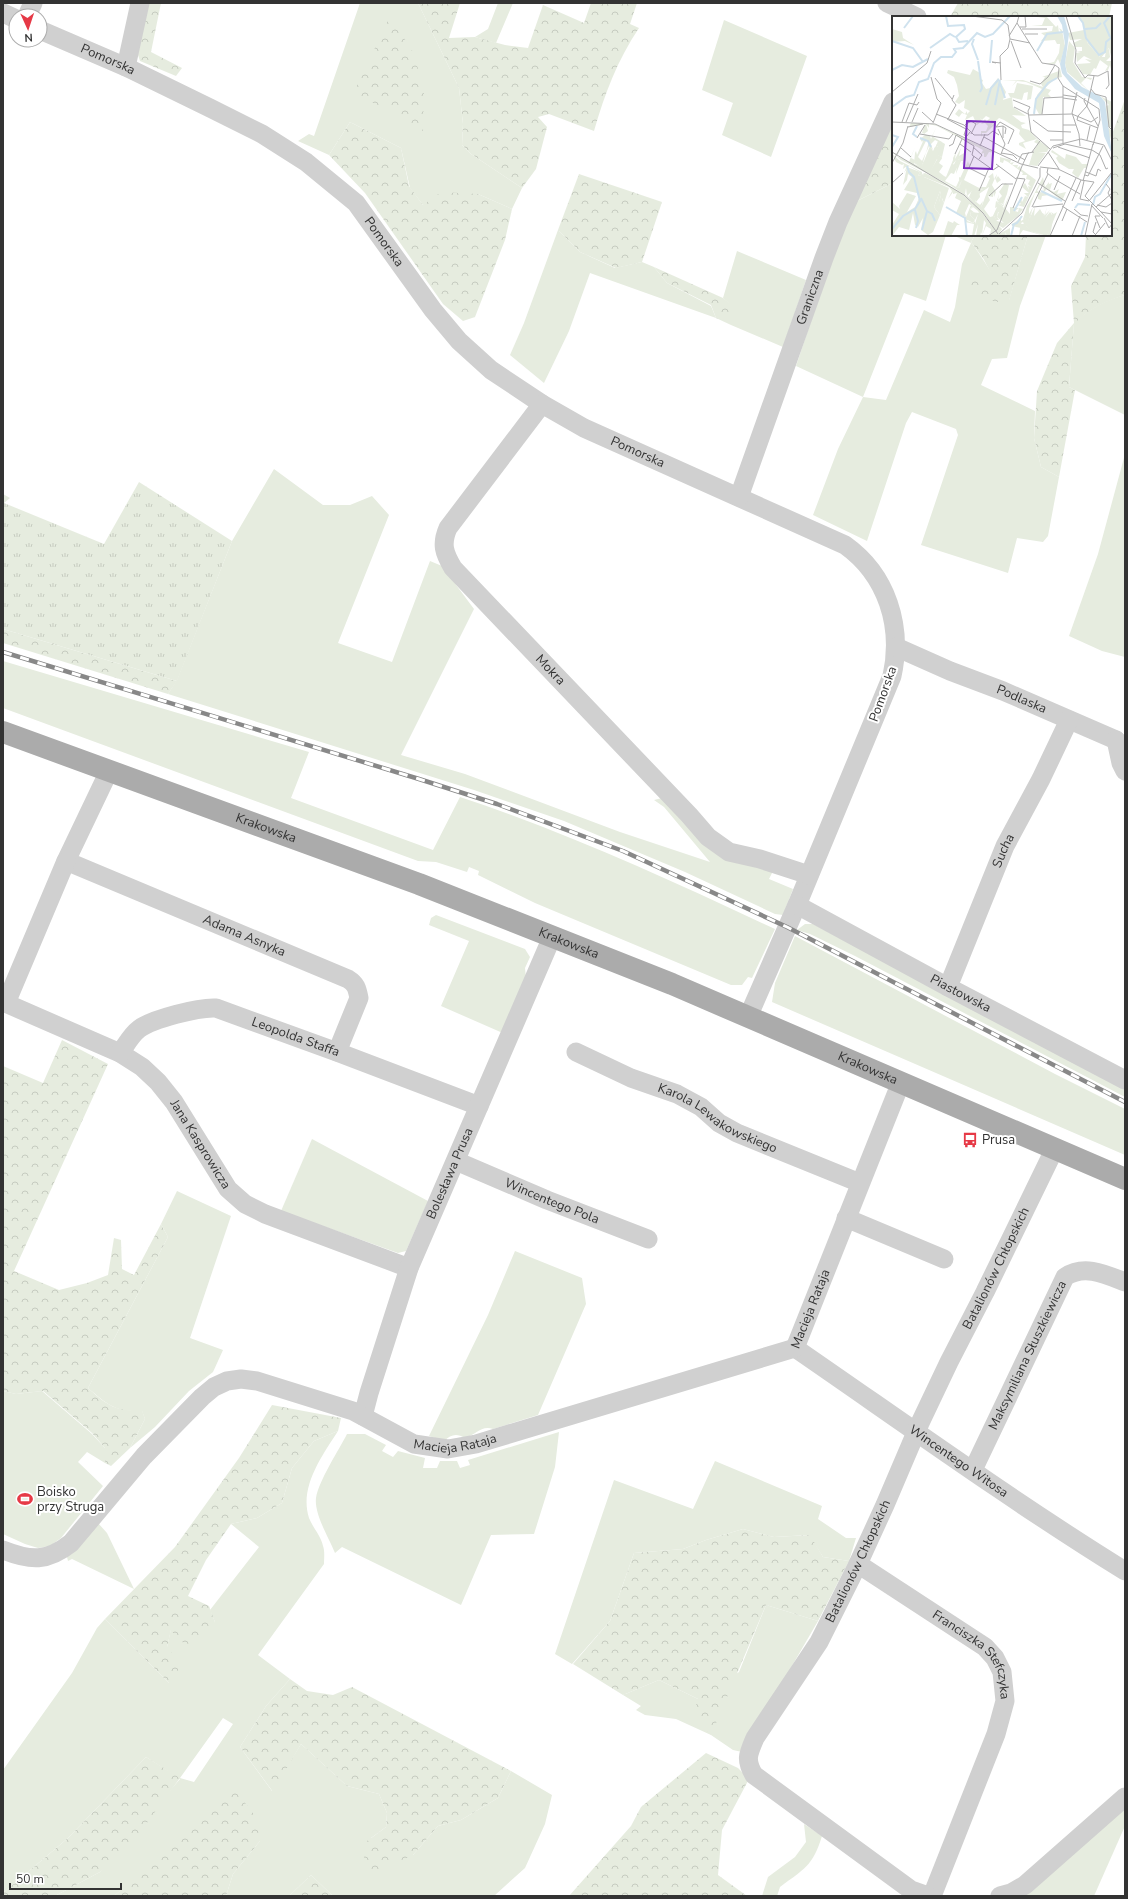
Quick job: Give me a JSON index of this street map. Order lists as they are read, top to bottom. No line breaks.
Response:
{"streets":{"main road":["Krakowska"],"street":["Pomorska","Graniczna","Mokra","Podlaska","Sucha","Adama Asnyka","Piastowska","Leopolda Staffa","Karola Lewakowskiego","Jana Kasprowicza","Bolesława Prusa","Wincentego Pola","Batalionów Chłopskich","Macieja Rataja","Maksymiliana Słuszkiewicza","Wincentego Witosa","Franciszka Stefczyka"]},"crossings":[["Pomorska","Graniczna"],["Pomorska","Mokra"],["Pomorska","Podlaska"],["Pomorska","Krakowska"],["Pomorska","Piastowska"],["Podlaska","Sucha"],["Krakowska","Bolesława Prusa"],["Krakowska","Batalionów Chłopskich"],["Krakowska","Macieja Rataja"],["Sucha","Piastowska"],["Adama Asnyka","Leopolda Staffa"],["Leopolda Staffa","Jana Kasprowicza"],["Leopolda Staffa","Bolesława Prusa"],["Karola Lewakowskiego","Macieja Rataja"],["Jana Kasprowicza","Bolesława Prusa"],["Bolesława Prusa","Wincentego Pola"],["Bolesława Prusa","Macieja Rataja"],["Batalionów Chłopskich","Wincentego Witosa"],["Batalionów Chłopskich","Franciszka Stefczyka"],["Macieja Rataja","Wincentego Witosa"],["Maksymiliana Słuszkiewicza","Wincentego Witosa"]],"places":{"bus stop":["Prusa"],"sports":["Boisko przy Struga"]},"scale_bar":"50 m","north":"bottom"}
